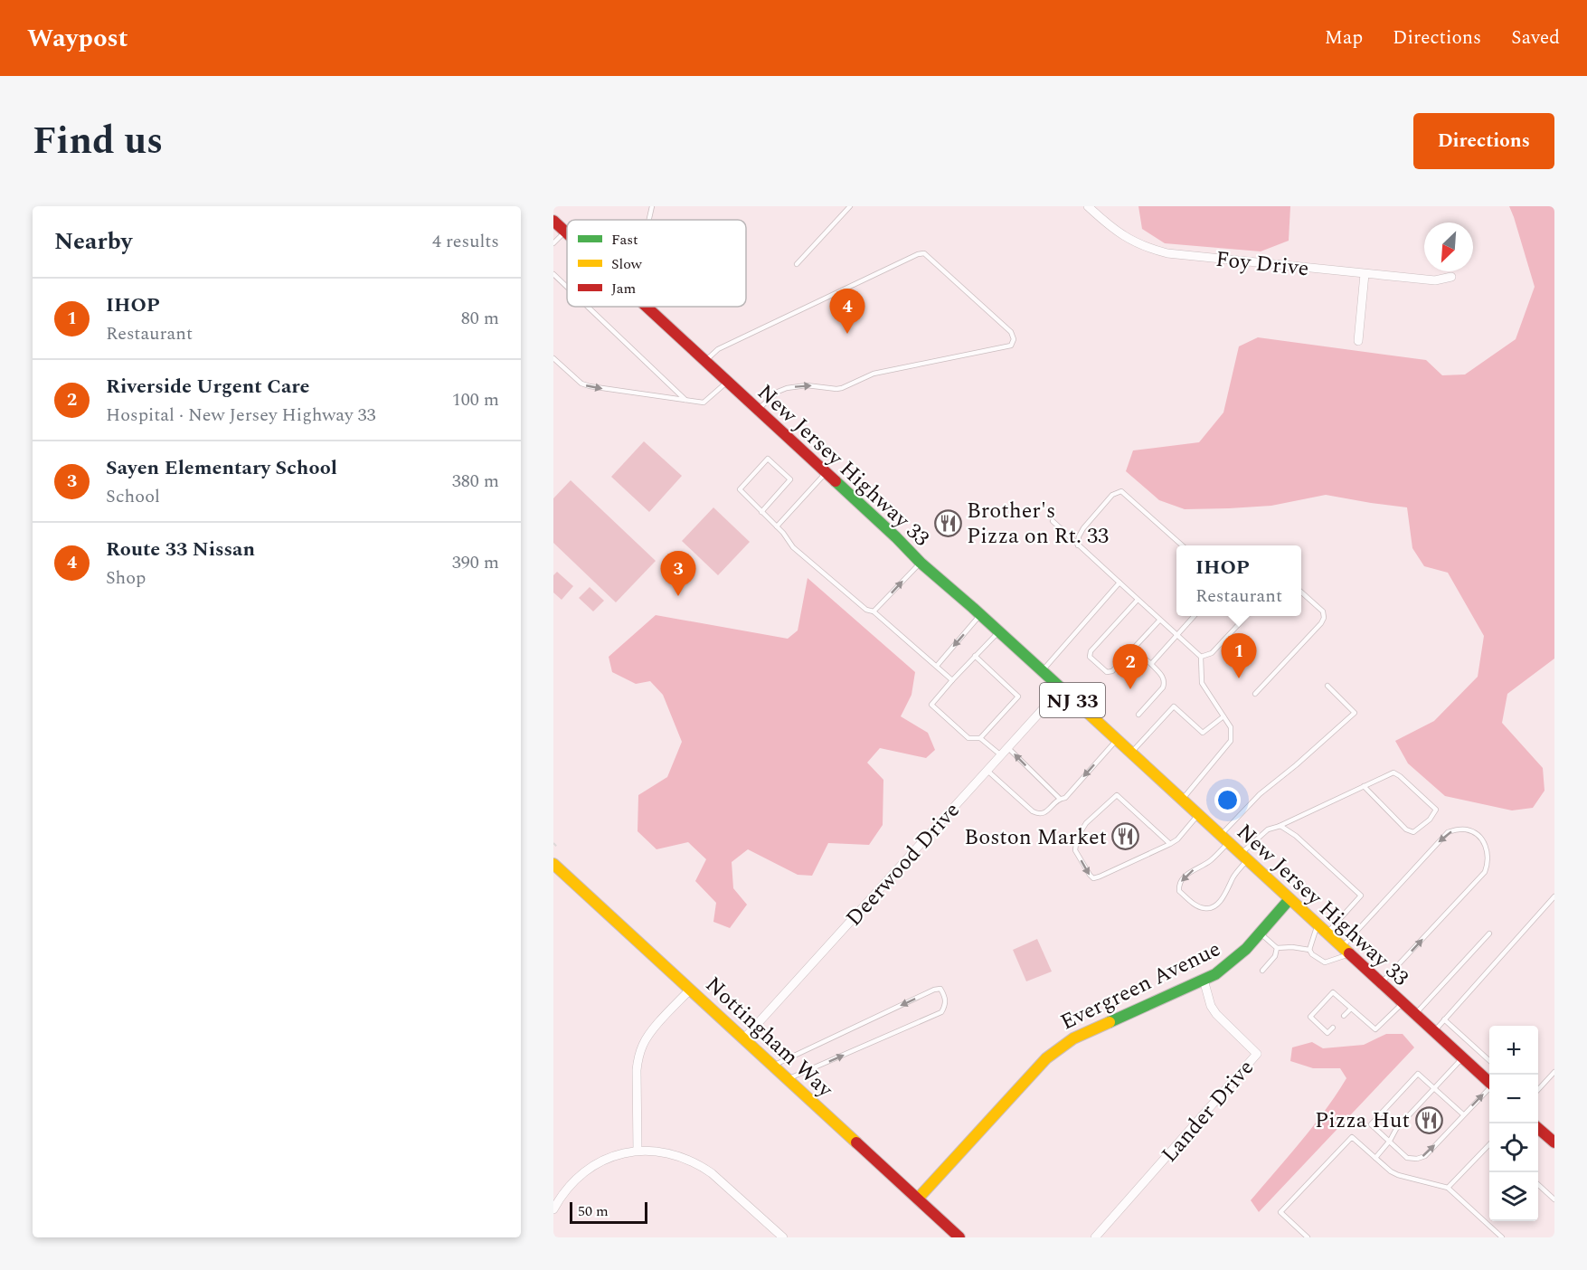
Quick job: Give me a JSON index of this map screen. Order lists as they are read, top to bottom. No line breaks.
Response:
{"streets":{"main road":["New Jersey Highway 33","NJ 33","Evergreen Avenue","Nottingham Way"],"street":["Foy Drive","Deerwood Drive","Lander Drive"]},"crossings":[["New Jersey Highway 33","Deerwood Drive"],["New Jersey Highway 33","Evergreen Avenue"],["Deerwood Drive","Nottingham Way"],["Evergreen Avenue","Nottingham Way"],["Evergreen Avenue","Lander Drive"]],"places":{"restaurant":["Brother's Pizza on Rt. 33","Boston Market","Pizza Hut"]},"legend":["Fast","Slow","Jam"],"scale_bar":"50 m","north":"bottom left","page":{"header":"Waypost","nav":["Map","Directions","Saved"],"title":"Find us","buttons":"Directions","heading":["Nearby","4 results"],"list":[{"mark":"1","name":"IHOP","note":"Restaurant","value":"80 m"},{"mark":"2","name":"Riverside Urgent Care","note":"Hospital · New Jersey Highway 33","value":"100 m"},{"mark":"3","name":"Sayen Elementary School","note":"School","value":"380 m"},{"mark":"4","name":"Route 33 Nissan","note":"Shop","value":"390 m"}],"pins":["4","3","1","2"],"popup":["IHOP","Restaurant"],"map_buttons":["+","−"],"scale":"50 m"}}
